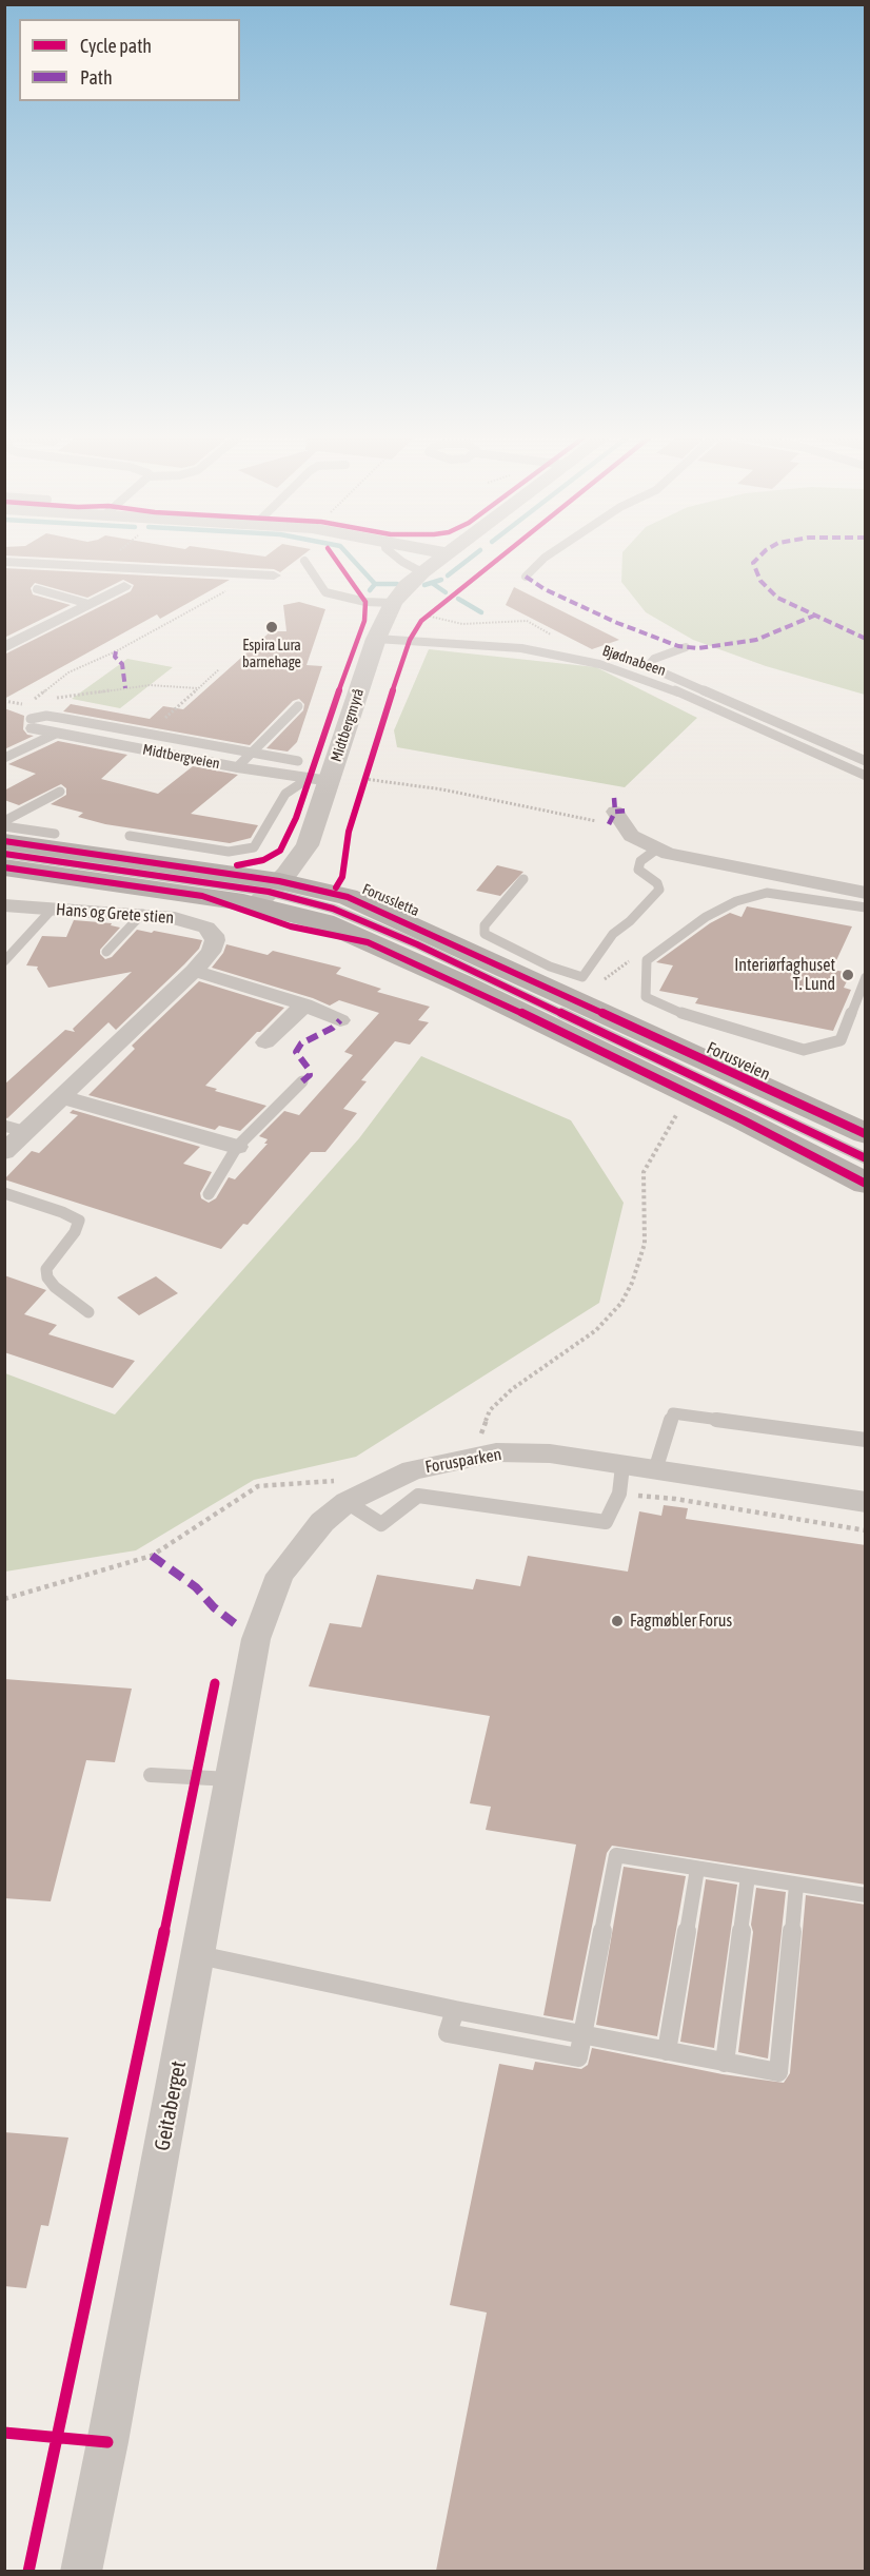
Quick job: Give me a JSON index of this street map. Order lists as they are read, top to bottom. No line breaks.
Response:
{"streets":{"main road":["Forussletta","Forusveien"],"street":["Midtbergmyrå","Midtbergveien","Hans og Grete stien","Forusparken","Geitaberget"],"lane":["Bjødnabeen"]},"crossings":[["Bjødnabeen","Midtbergmyrå"],["Midtbergmyrå","Midtbergveien"],["Midtbergmyrå","Forussletta"],["Forussletta","Forusveien"],["Forusparken","Geitaberget"]],"places":["Espira Lura barnehage","Interiørfaghuset T. Lund","Fagmøbler Forus"],"legend":["Cycle path","Path"]}
